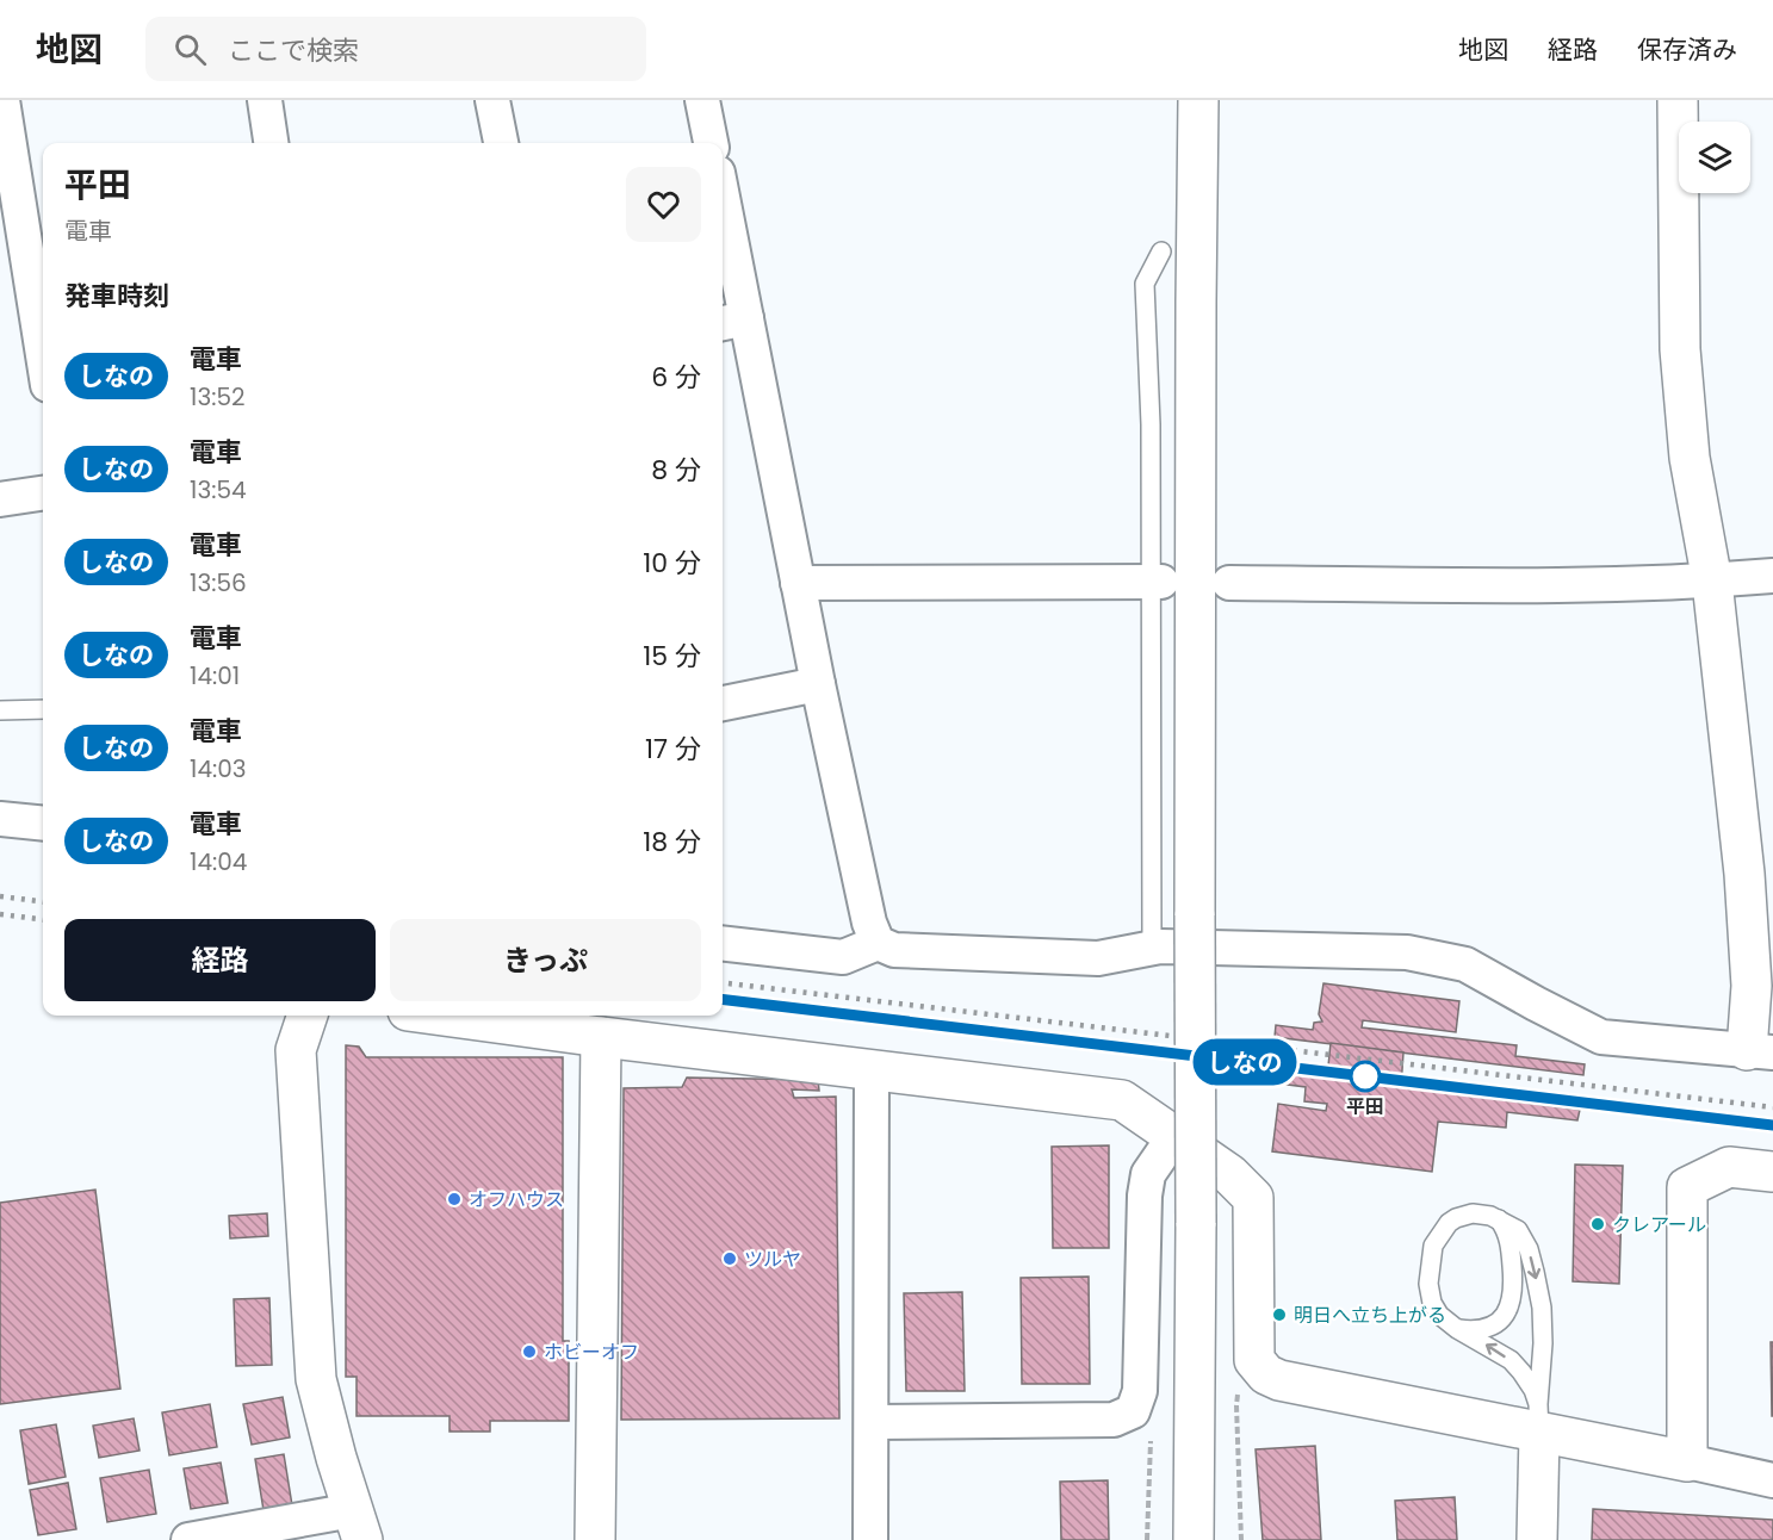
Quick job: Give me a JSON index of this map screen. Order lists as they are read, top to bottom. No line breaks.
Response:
{"places":["平田","オフハウス","クレアール","ツルヤ","明日へ立ち上がる","ホビーオフ"],"page":{"header":"地図","search":"ここで検索","nav":["地図","経路","保存済み"],"on_map":"しなの","heading":[["平田","電車"],"発車時刻"],"list":[{"mark":"しなの","name":"電車","note":"13:52","value":"6 分"},{"mark":"しなの","name":"電車","note":"13:54","value":"8 分"},{"mark":"しなの","name":"電車","note":"13:56","value":"10 分"},{"mark":"しなの","name":"電車","note":"14:01","value":"15 分"},{"mark":"しなの","name":"電車","note":"14:03","value":"17 分"},{"mark":"しなの","name":"電車","note":"14:04","value":"18 分"}],"buttons":["経路","きっぷ"]}}
